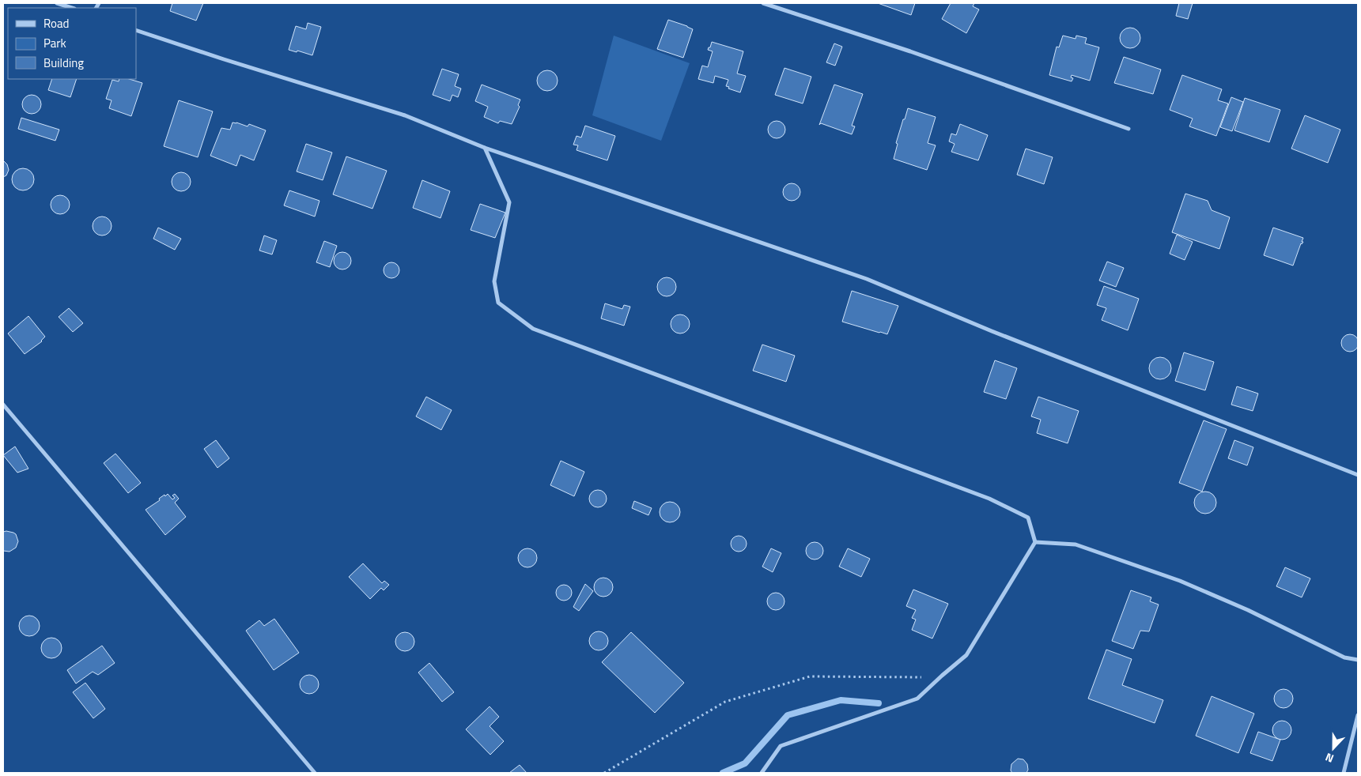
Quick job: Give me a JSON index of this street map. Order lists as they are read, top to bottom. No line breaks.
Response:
{"legend":["Road","Park","Building"],"north":"bottom"}
